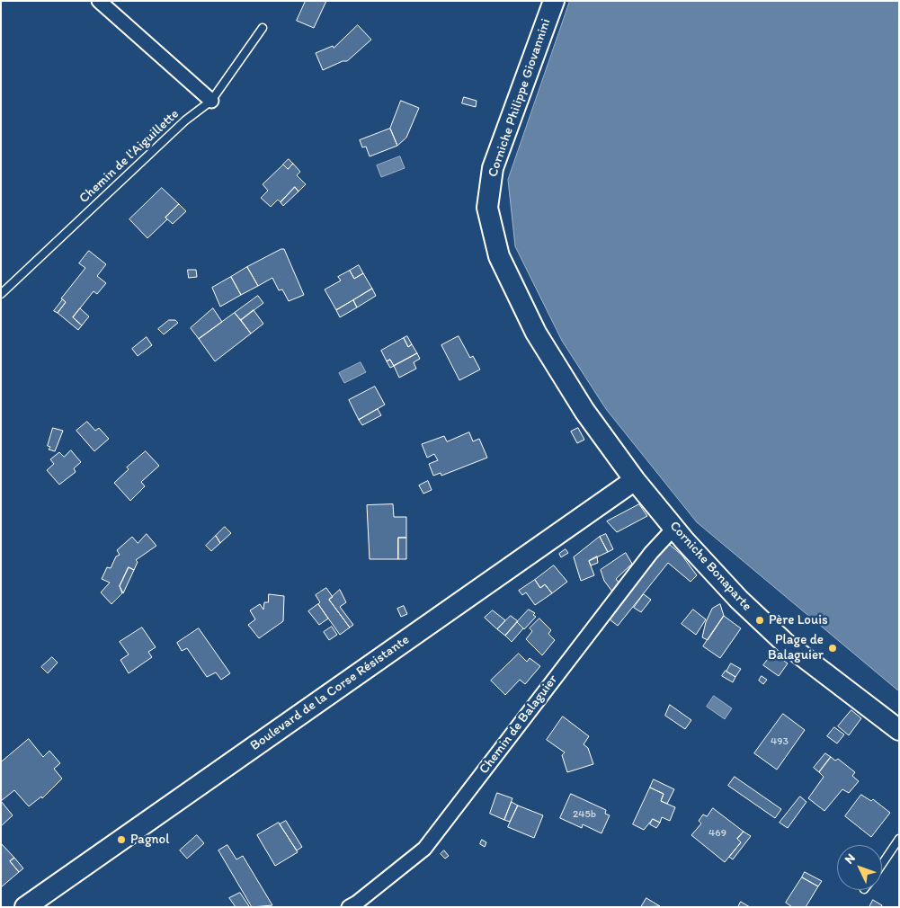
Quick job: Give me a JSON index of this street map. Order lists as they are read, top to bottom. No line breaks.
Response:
{"streets":{"main road":["Corniche Philippe Giovannini","Corniche Bonaparte","Boulevard de la Corse Résistante"],"street":["Chemin de Balaguier"],"lane":["Chemin de l'Aiguillette"]},"crossings":[["Corniche Philippe Giovannini","Corniche Bonaparte"],["Corniche Philippe Giovannini","Boulevard de la Corse Résistante"],["Corniche Bonaparte","Boulevard de la Corse Résistante"],["Corniche Bonaparte","Chemin de Balaguier"]],"places":["Père Louis","Plage de Balaguier","Pagnol"],"house_numbers":["493","245b","469"],"north":"top left"}
